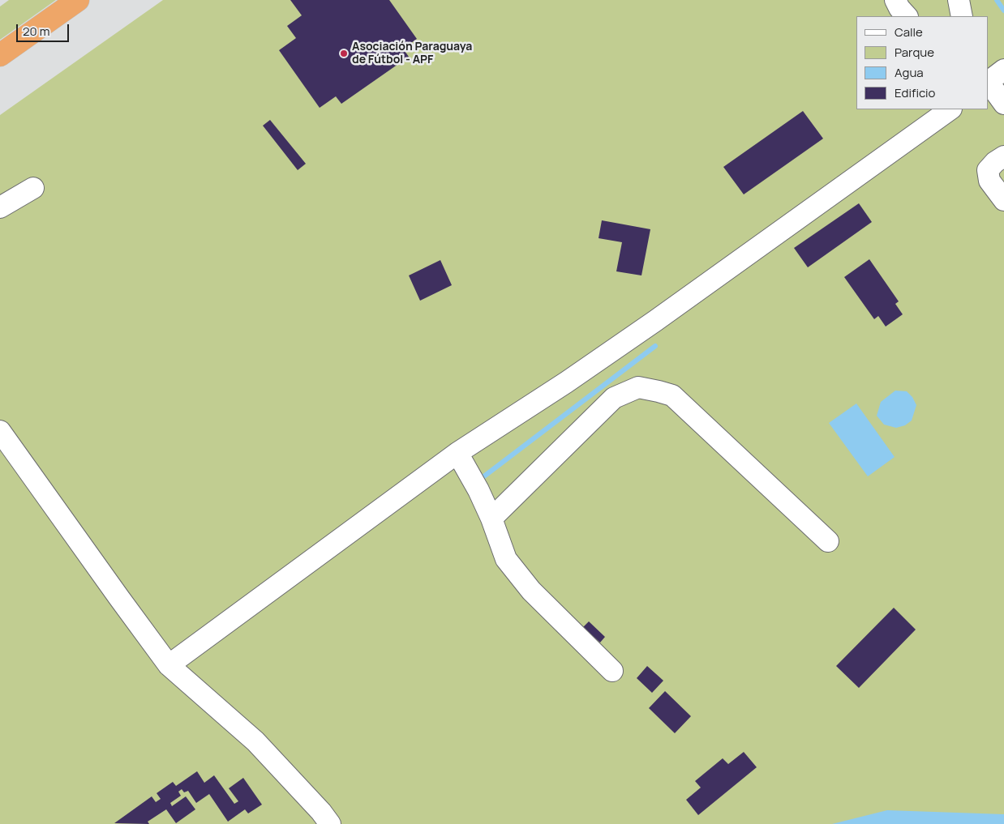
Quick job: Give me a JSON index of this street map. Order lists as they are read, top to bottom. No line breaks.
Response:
{"places":["Asociación Paraguaya de Fútbol - APF"],"legend":["Calle","Parque","Agua","Edificio"],"scale_bar":"20 m"}
